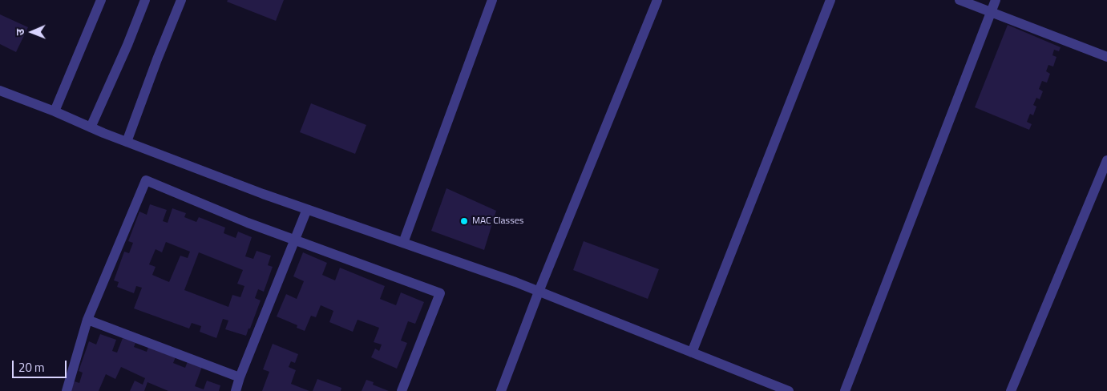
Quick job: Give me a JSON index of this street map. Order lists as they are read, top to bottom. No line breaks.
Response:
{"places":["MAC Classes"],"scale_bar":"20 m","north":"left"}
